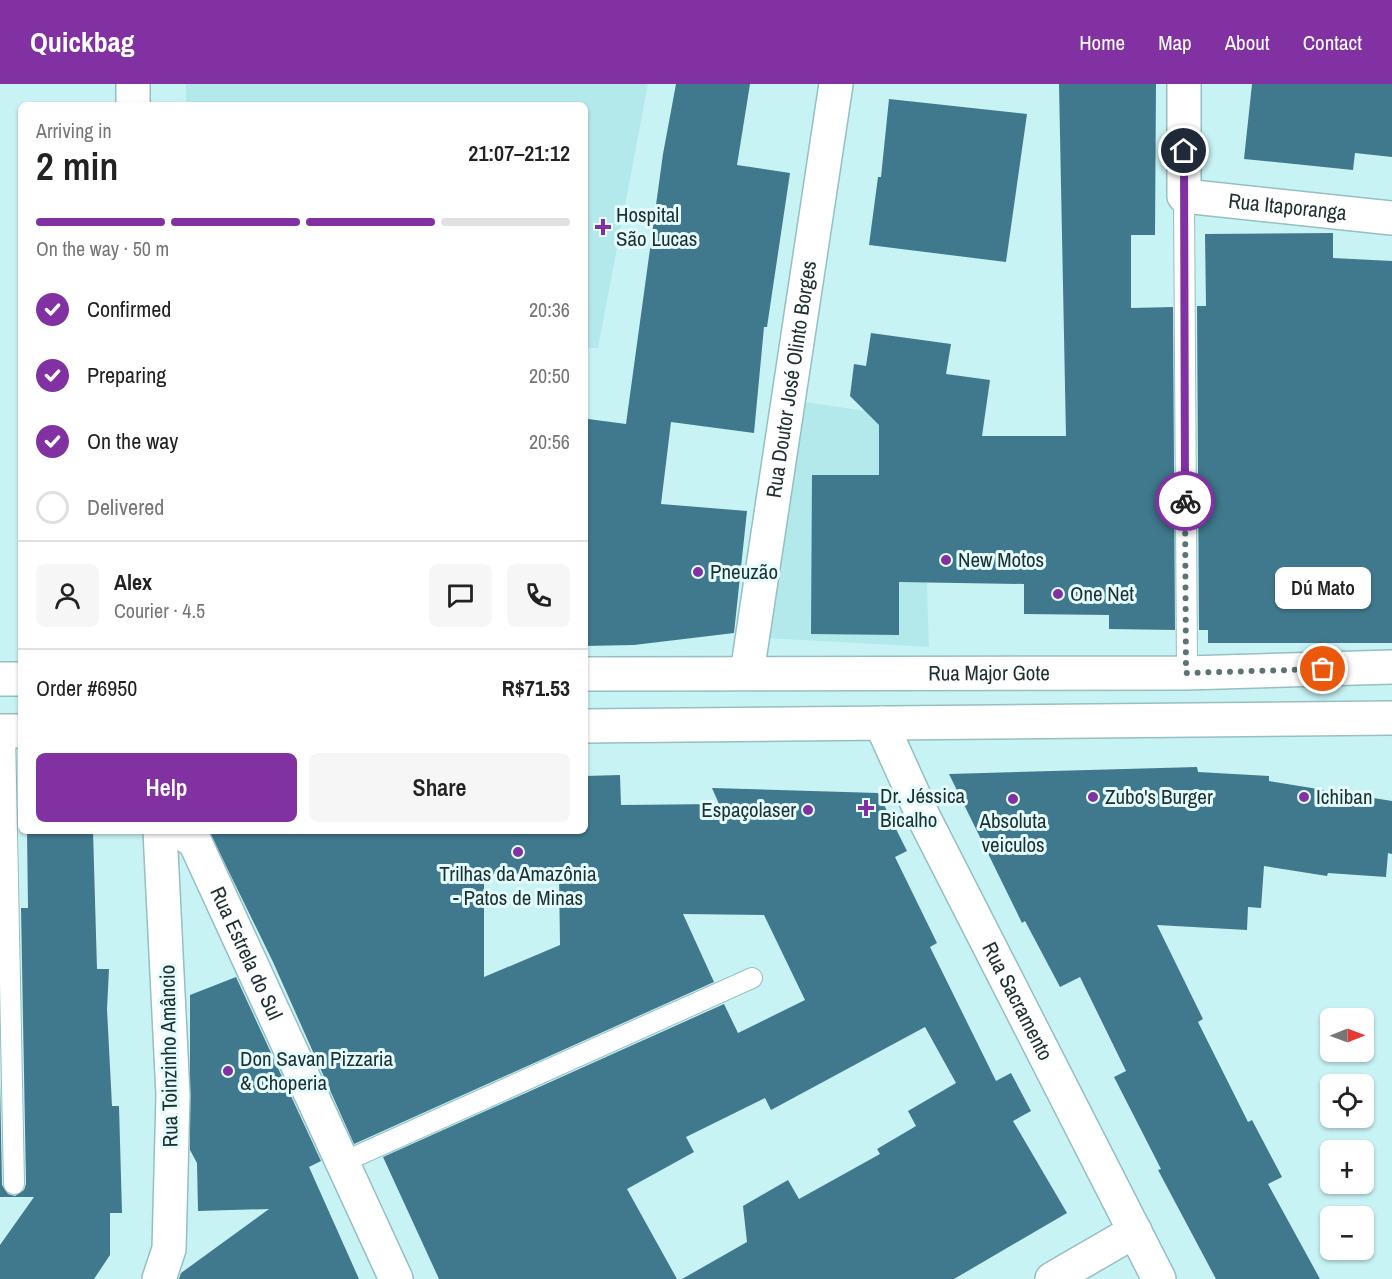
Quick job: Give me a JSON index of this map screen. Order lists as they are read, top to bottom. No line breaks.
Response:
{"streets":{"street":["Rua Itaporanga","Rua Doutor José Olinto Borges","Rua Major Gote","Rua Estrela do Sul","Rua Sacramento","Rua Toinzinho Amâncio"]},"crossings":[["Rua Doutor José Olinto Borges","Rua Major Gote"]],"places":{"health":["Hospital São Lucas","Dr. Jéssica Bicalho"],"other":["New Motos","Pneuzão","One Net","Dú Mato","Zubo's Burger","Ichiban","Absoluta veiculos","Espaçolaser","Trilhas da Amazônia - Patos de Minas","Don Savan Pizzaria & Choperia"]},"north":"right","page":{"header":"Quickbag","nav":["Home","Map","About","Contact"],"heading":["2 min","Arriving in","21:07–21:12"],"panel":["Alex","Courier · 4.5","Order #6950","R$71.53"],"bar":"On the way · 50 m","list":[["Confirmed","20:36"],["Preparing","20:50"],["On the way","20:56"],"Delivered"],"bubble":"Dú Mato","buttons":["Help","Share"],"map_buttons":["+","−"]}}
